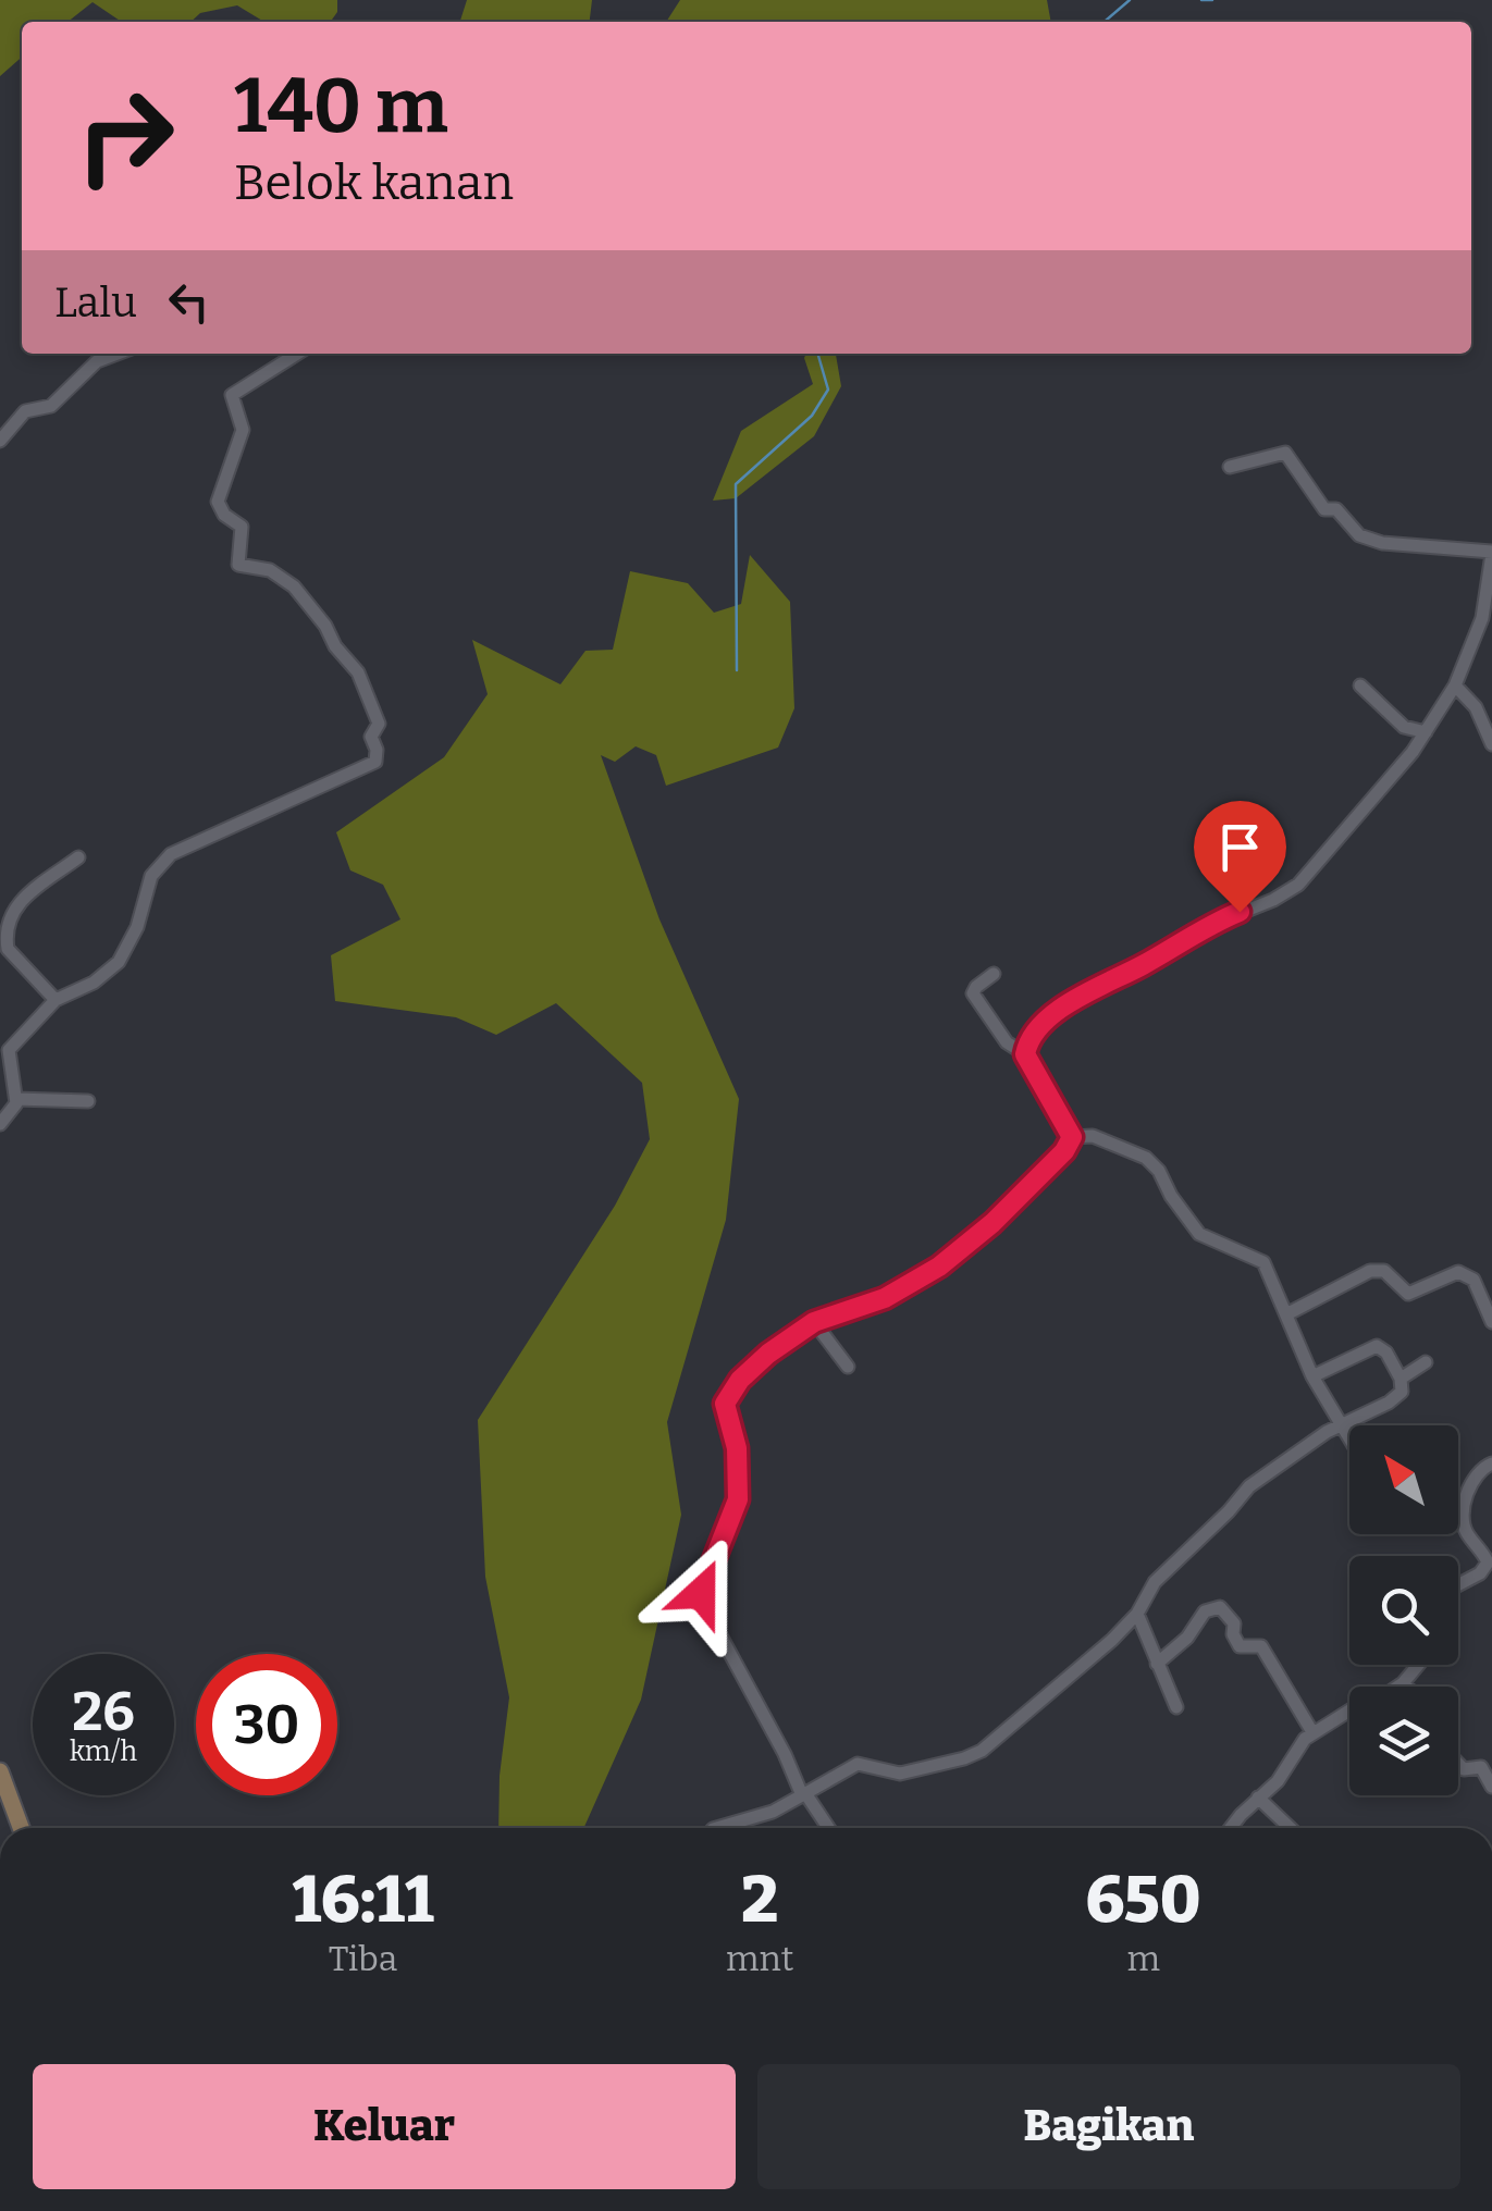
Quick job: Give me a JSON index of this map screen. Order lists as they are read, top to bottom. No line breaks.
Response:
{"north":"top left","page":{"turn":["140 m","Belok kanan"],"then":"Lalu","speed":"26 km/h","limit":"30","eta":["16:11","Tiba","2","mnt","650","m"],"buttons":["Keluar","Bagikan"]}}
